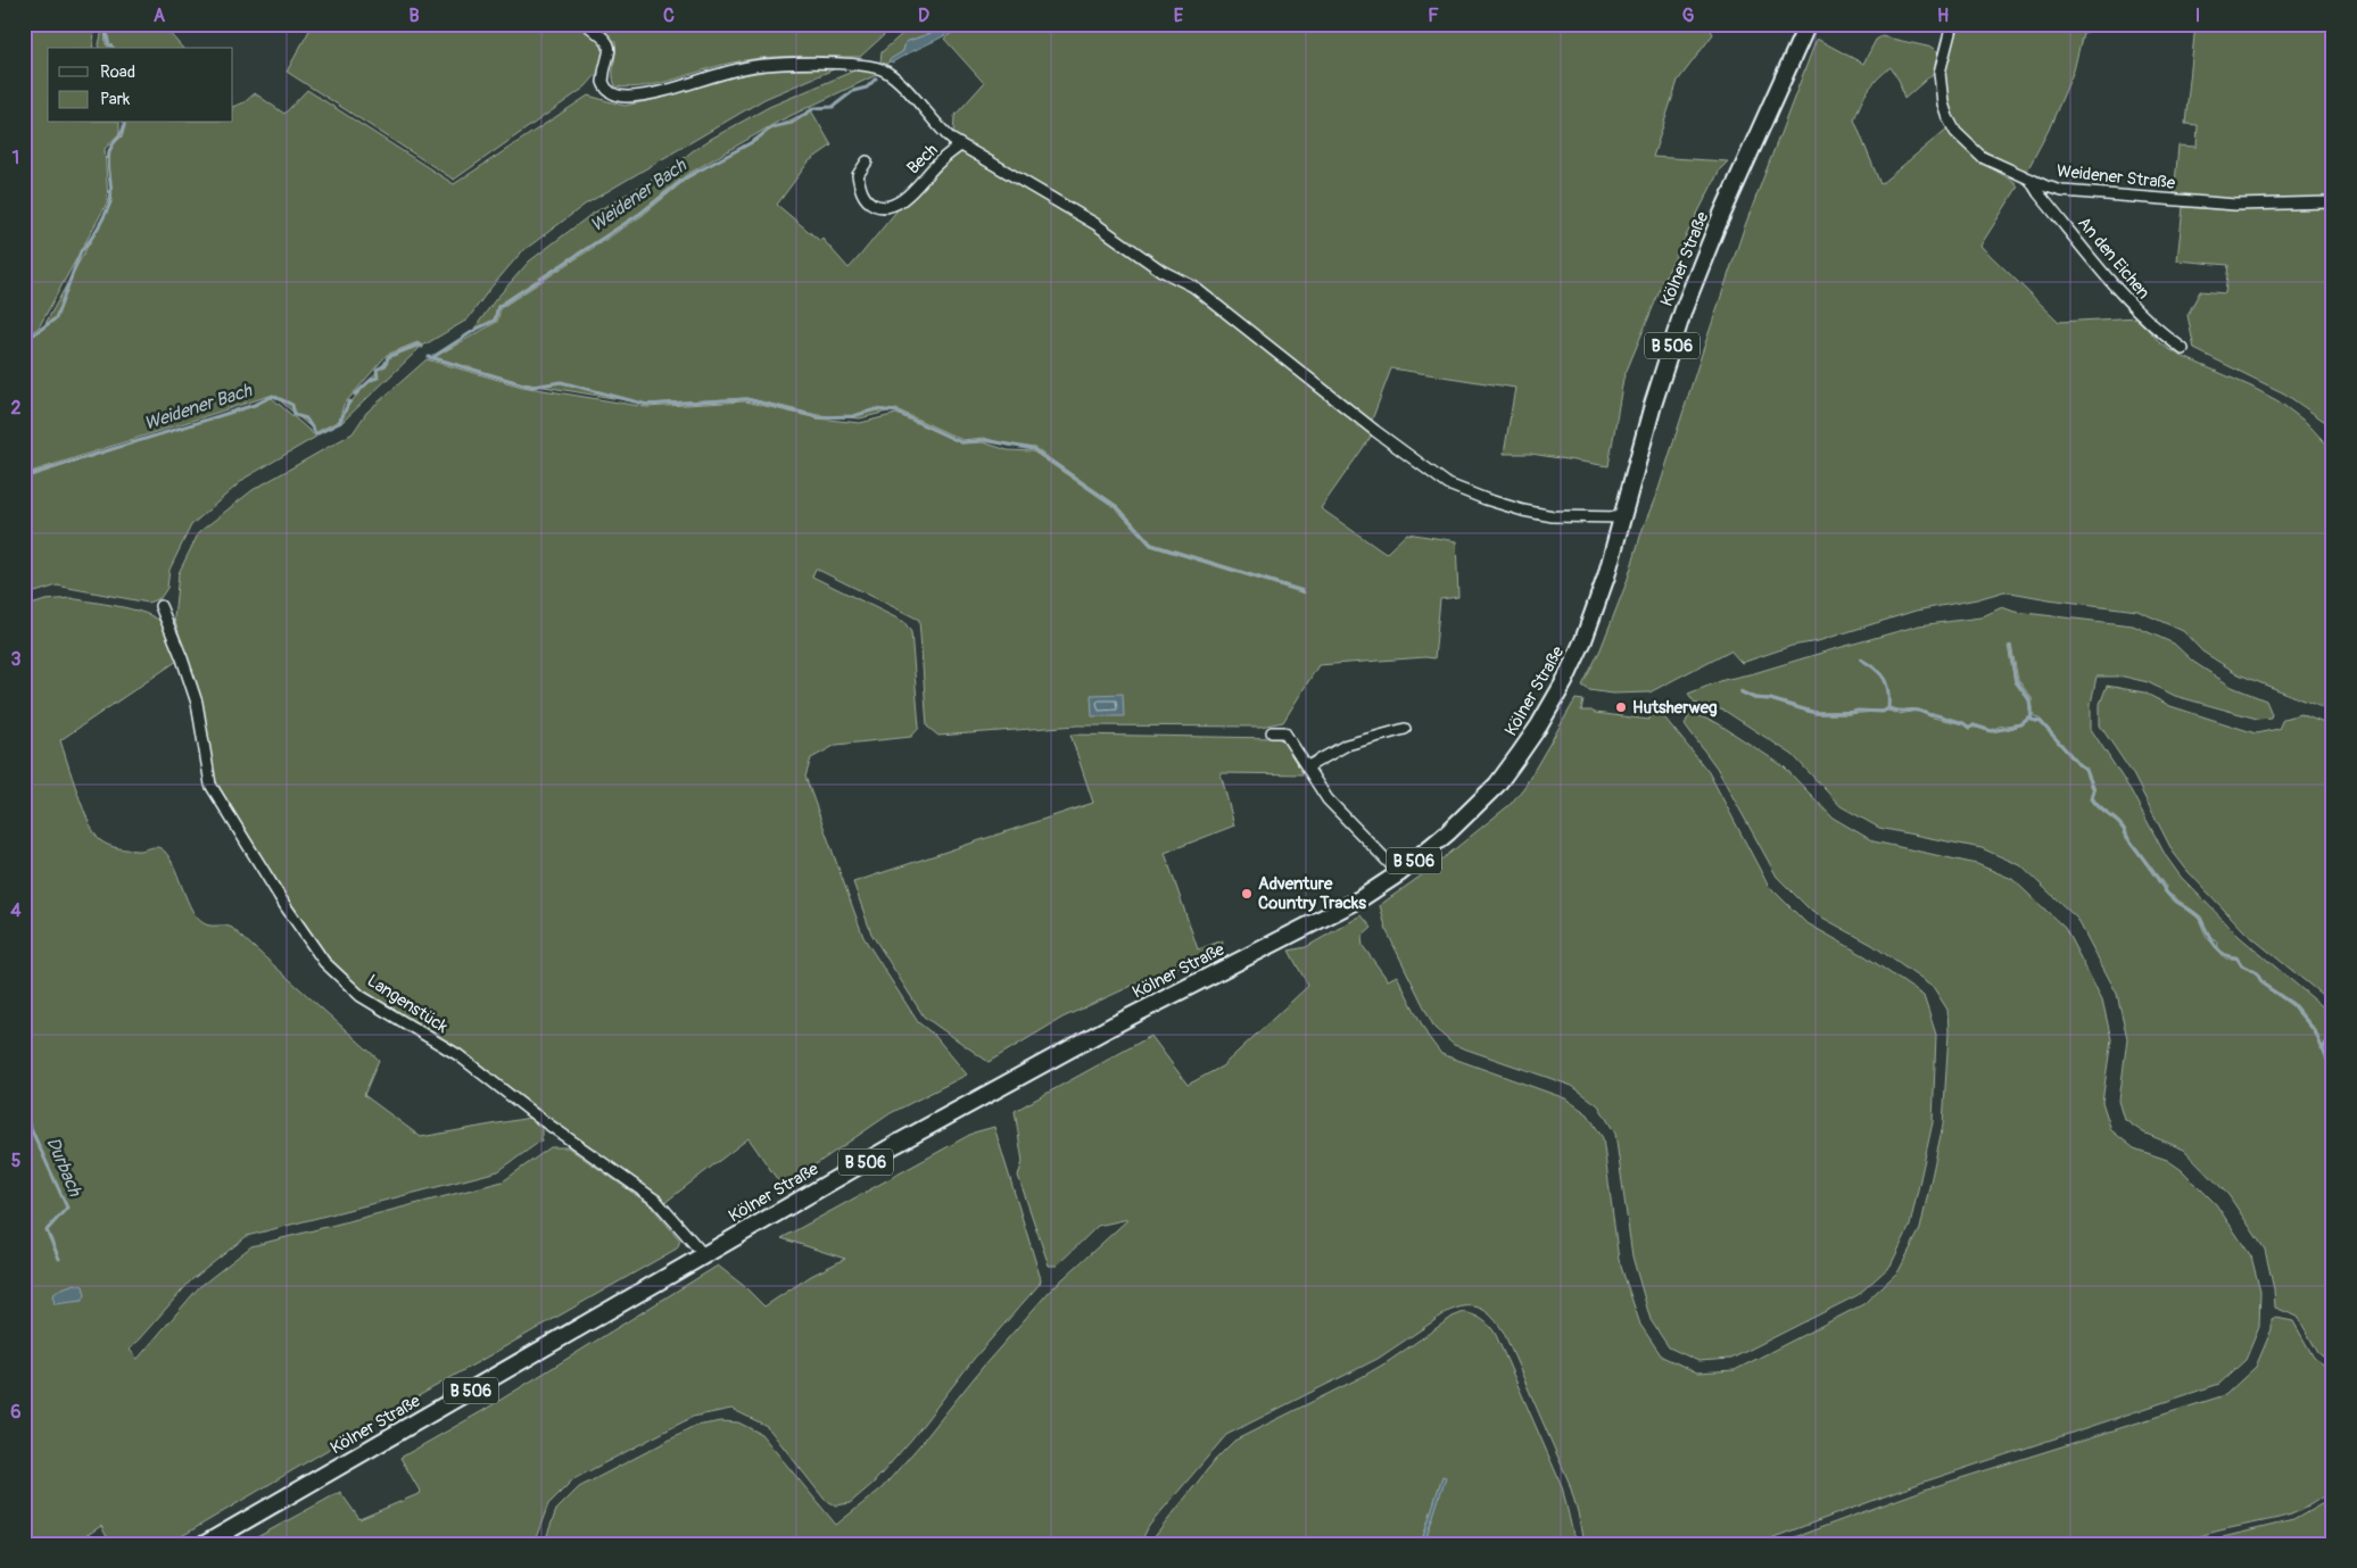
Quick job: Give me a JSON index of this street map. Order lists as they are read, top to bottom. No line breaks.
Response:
{"streets":{"main road":["Kölner Straße","B 506"],"street":["Bech","Weidener Straße","An den Eichen","Langenstück"]},"crossings":[["Weidener Straße","An den Eichen"],["Kölner Straße","Langenstück"]],"water":["Weidener Bach","Durbach"],"places":["Hutsherweg","Adventure Country Tracks"],"legend":["Road","Park"],"grid":{"columns":["A","B","C","D","E","F","G","H","I"],"rows":["1","2","3","4","5","6"]}}
